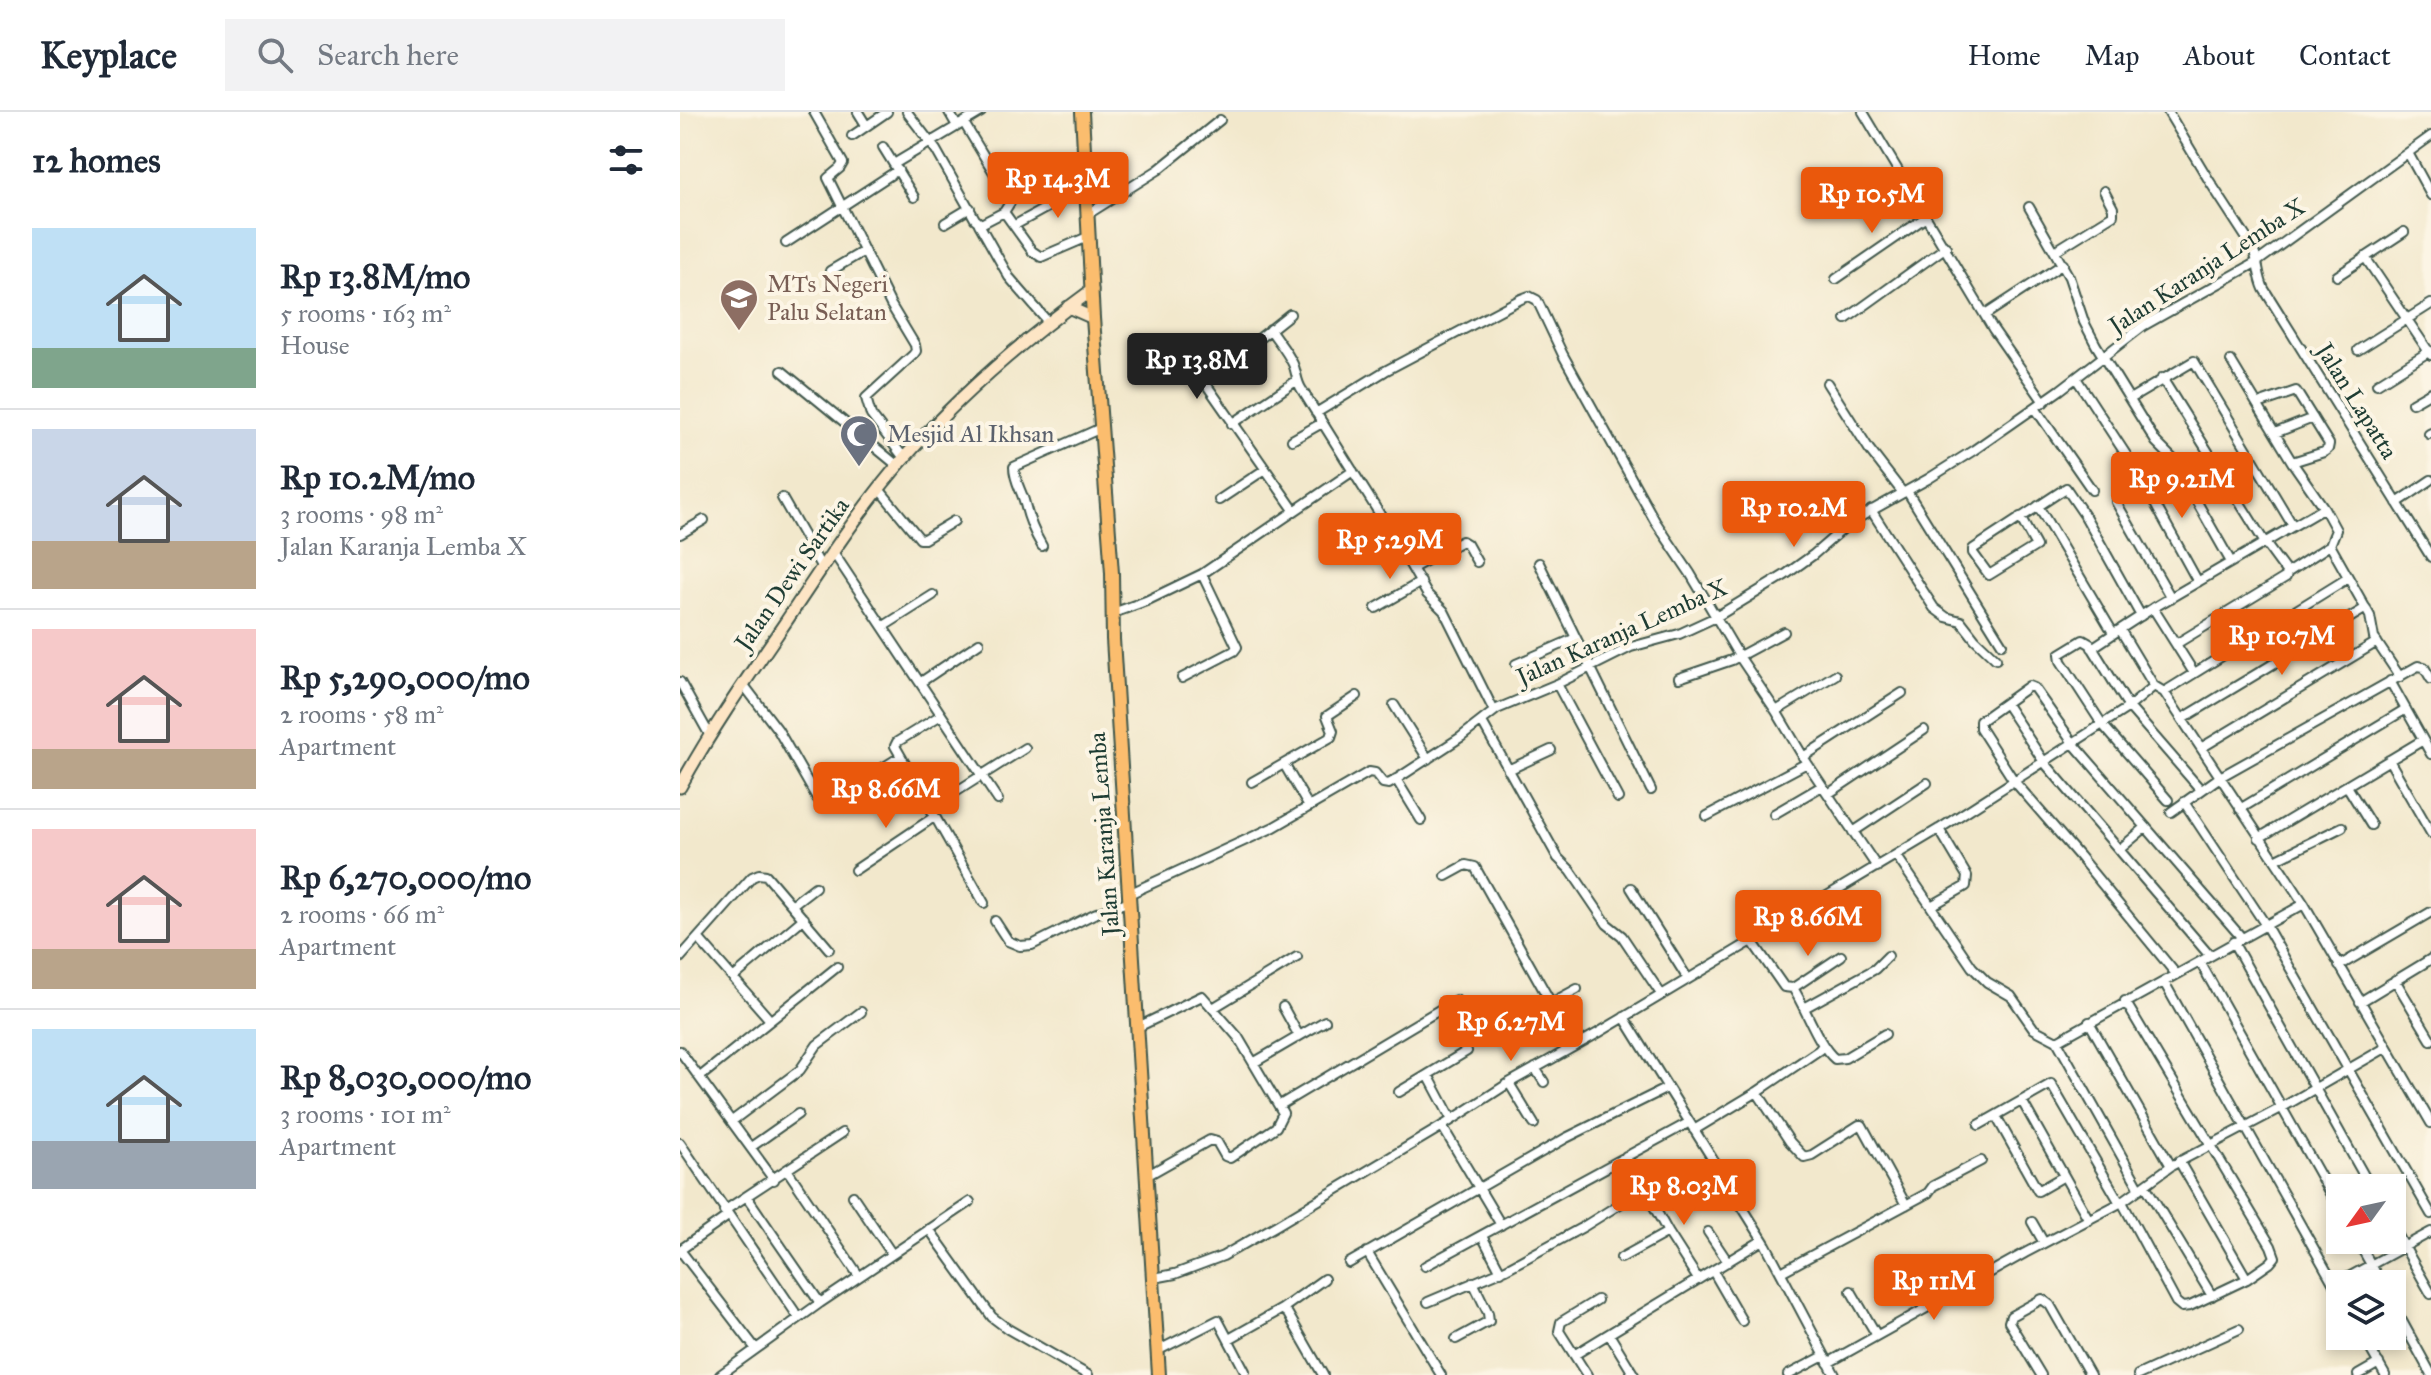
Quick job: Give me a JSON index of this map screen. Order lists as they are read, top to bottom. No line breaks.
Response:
{"streets":{"main road":["Jalan Dewi Sartika","Jalan Karanja Lemba"],"street":["Jalan Karanja Lemba X","Jalan Lapatta"]},"crossings":[["Jalan Karanja Lemba X","Jalan Lapatta"],["Jalan Dewi Sartika","Jalan Karanja Lemba"]],"places":{"school or university":["MTs Negeri Palu Selatan"],"mosque":["Mesjid Al Ikhsan"]},"north":"bottom left","page":{"header":"Keyplace","search":"Search here","nav":["Home","Map","About","Contact"],"heading":"12 homes","price":["Rp 14.3M","Rp 10.5M","Rp 13.8M","Rp 9.21M","Rp 10.2M","Rp 5.29M","Rp 10.7M","Rp 8.66M","Rp 8.66M","Rp 6.27M","Rp 8.03M","Rp 11M"],"list":[{"name":"Rp 13.8M/mo","note":"5 rooms · 163 m² · House"},{"name":"Rp 10.2M/mo","note":"3 rooms · 98 m² · Jalan Karanja Lemba X"},{"name":"Rp 5,290,000/mo","note":"2 rooms · 58 m² · Apartment"},{"name":"Rp 6,270,000/mo","note":"2 rooms · 66 m² · Apartment"},{"name":"Rp 8,030,000/mo","note":"3 rooms · 101 m² · Apartment"}]}}
